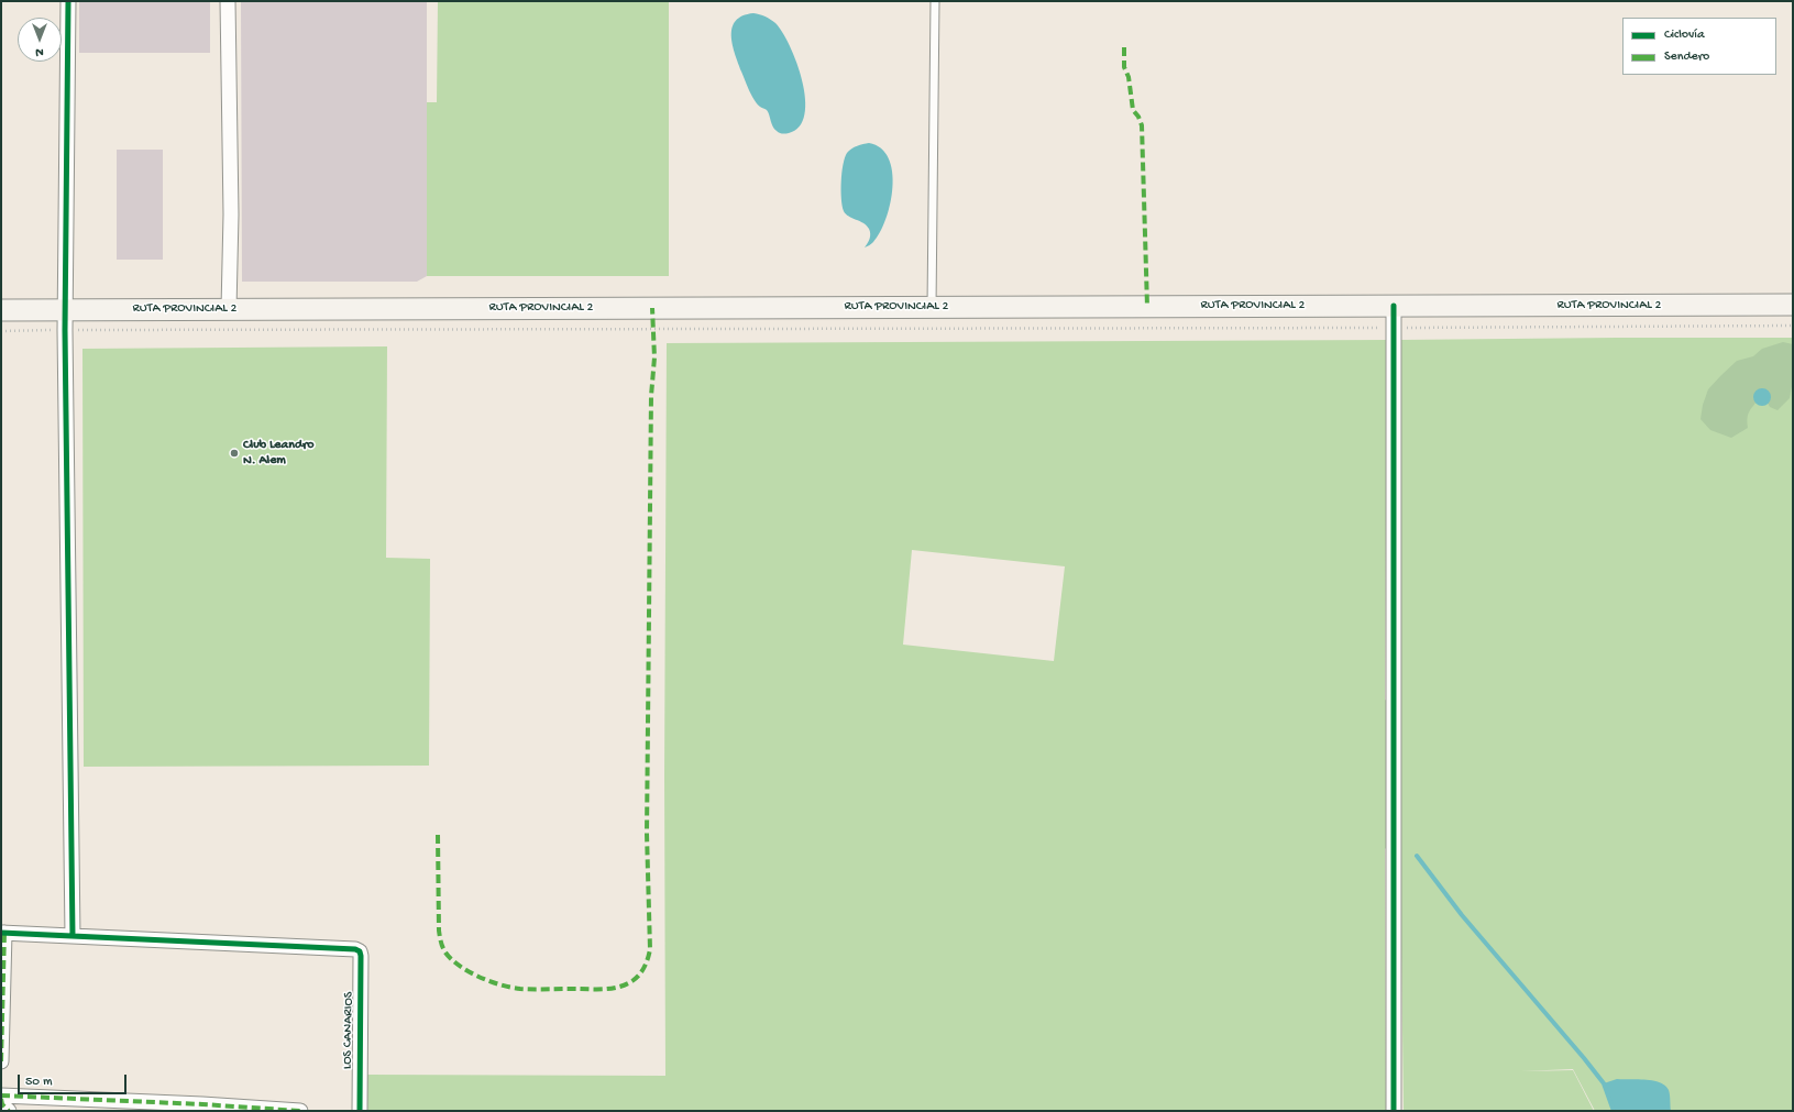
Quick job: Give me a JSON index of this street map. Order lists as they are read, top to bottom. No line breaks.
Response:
{"streets":{"main road":["RUTA PROVINCIAL 2"],"street":["LOS CANARIOS"]},"places":["Club Leandro N. Alem"],"legend":["Ciclovía","Sendero"],"scale_bar":"50 m","north":"bottom"}
